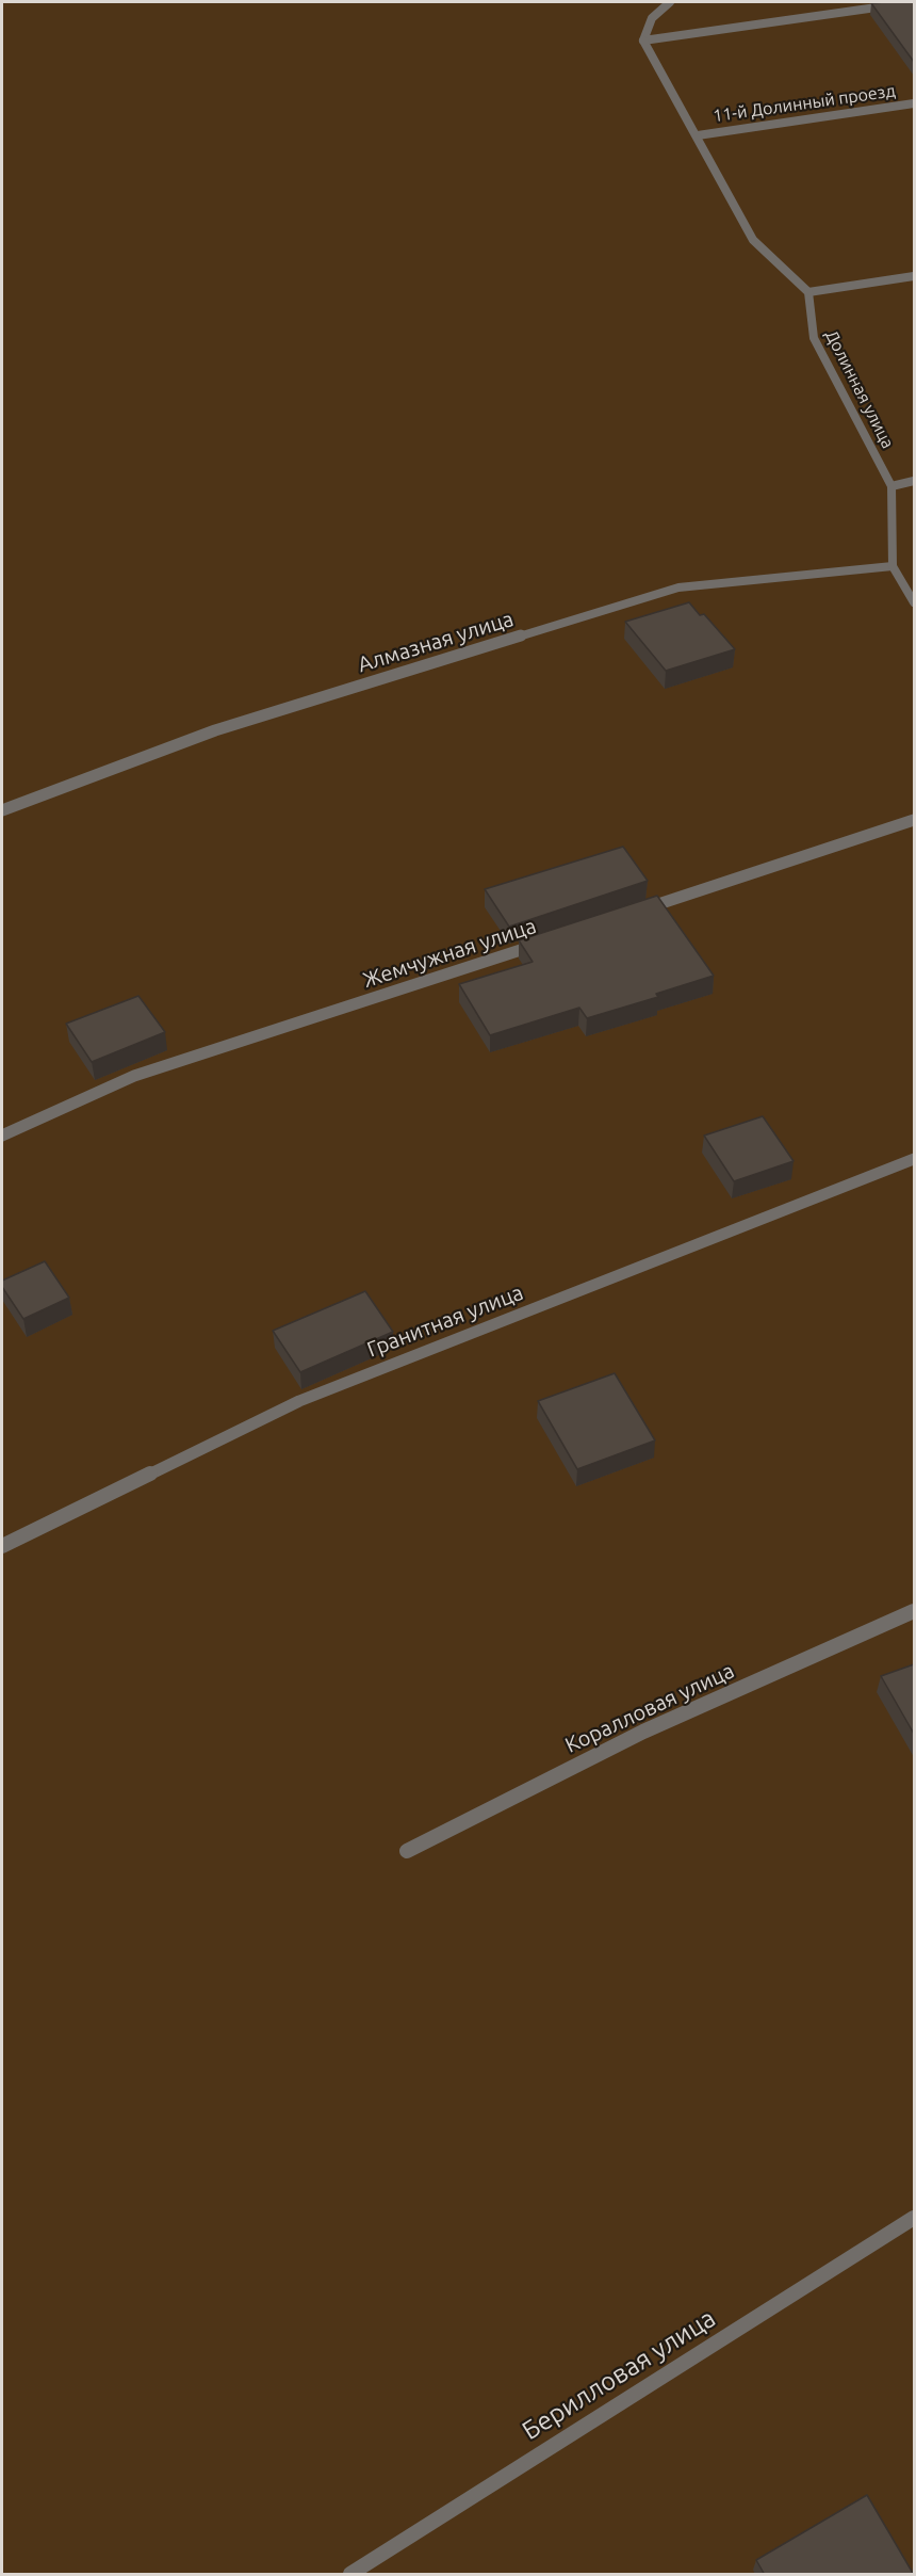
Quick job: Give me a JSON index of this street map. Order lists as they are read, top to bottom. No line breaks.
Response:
{"streets":{"street":["11-й Долинный проезд","Долинная улица","Алмазная улица","Жемчужная улица","Гранитная улица","Коралловая улица","Берилловая улица"]},"crossings":[["Долинная улица","Алмазная улица"]]}
